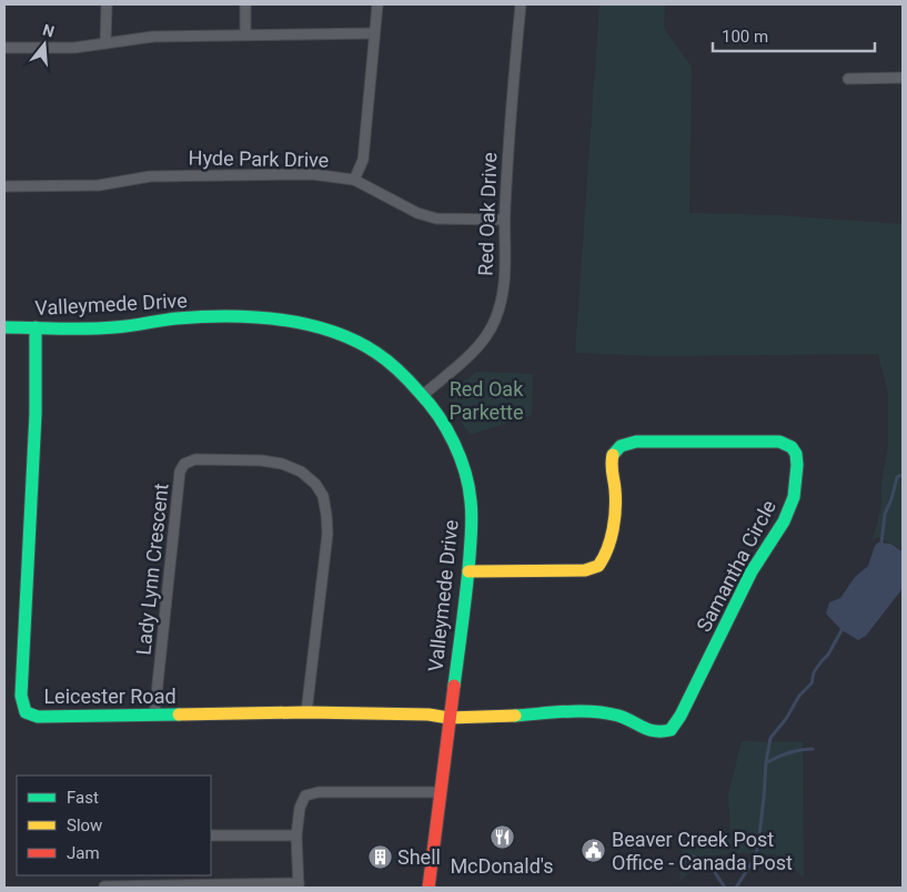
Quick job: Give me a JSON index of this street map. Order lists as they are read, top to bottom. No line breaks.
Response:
{"streets":{"street":["Hyde Park Drive","Red Oak Drive","Valleymede Drive","Samantha Circle","Lady Lynn Crescent","Leicester Road"]},"crossings":[["Hyde Park Drive","Red Oak Drive"],["Red Oak Drive","Valleymede Drive"],["Valleymede Drive","Samantha Circle"],["Valleymede Drive","Leicester Road"],["Samantha Circle","Leicester Road"],["Lady Lynn Crescent","Leicester Road"]],"parks":["Red Oak Parkette"],"places":{"restaurant":["McDonald's"],"public building":["Beaver Creek Post Office - Canada Post"],"building":["Shell"]},"legend":["Fast","Slow","Jam"],"scale_bar":"100 m","north":"top"}
